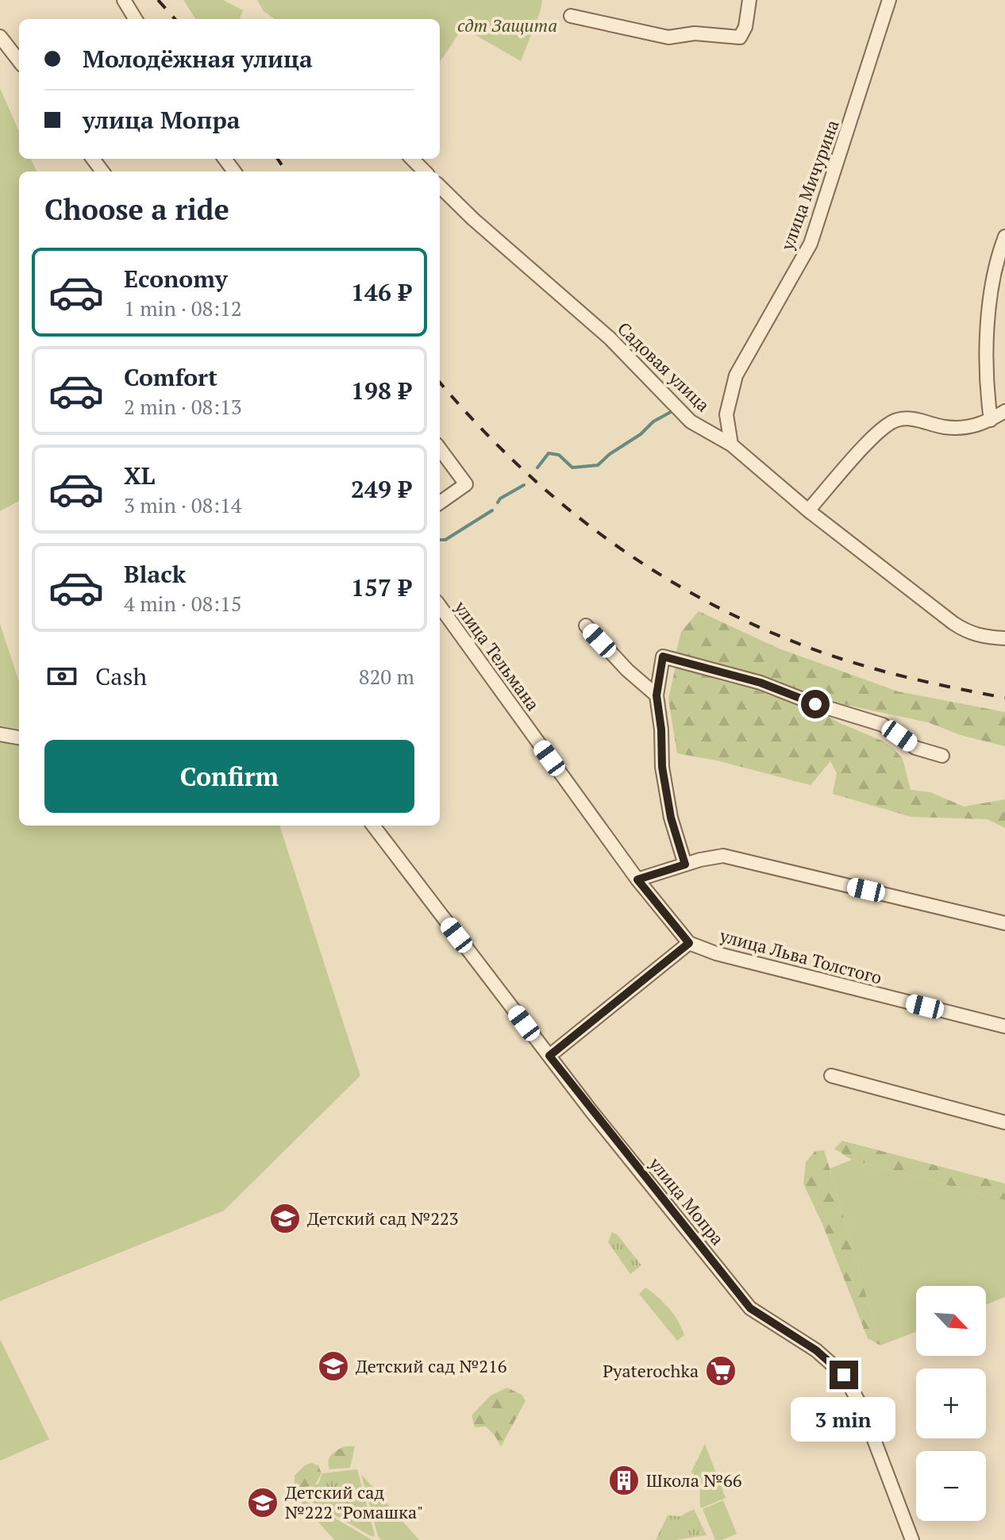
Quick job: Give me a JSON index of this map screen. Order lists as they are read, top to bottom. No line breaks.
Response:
{"streets":{"street":["улица Мичурина","Садовая улица","улица Тельмана","улица Льва Толстого","улица Мопра"]},"crossings":[["улица Мичурина","Садовая улица"],["улица Тельмана","улица Льва Толстого"]],"parks":["сдт Защита"],"places":{"school or university":["Детский сад №223","Детский сад №216","Детский сад №222 \"Ромашка\""],"supermarket":["Pyaterochka"],"building":["Школа №66"]},"north":"bottom right","page":{"banner":["Молодёжная улица","улица Мопра"],"heading":"Choose a ride","list":[{"name":"Economy","note":"1 min · 08:12","value":"146 ₽"},{"name":"Comfort","note":"2 min · 08:13","value":"198 ₽"},{"name":"XL","note":"3 min · 08:14","value":"249 ₽"},{"name":"Black","note":"4 min · 08:15","value":"157 ₽"}],"pay":["Cash","820 m"],"buttons":"Confirm","map_buttons":["+","−"],"bubble":"3 min"}}
